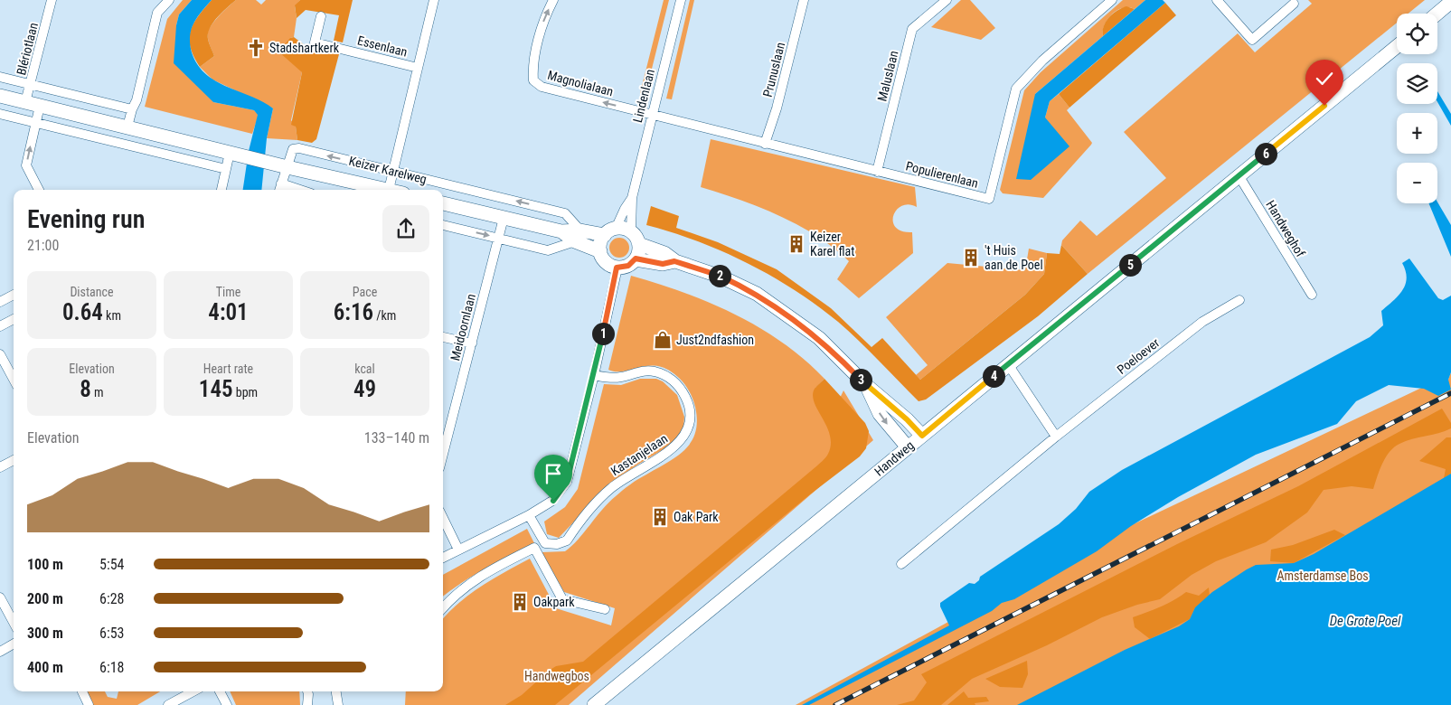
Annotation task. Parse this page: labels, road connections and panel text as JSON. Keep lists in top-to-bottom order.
{
  "streets": {
    "main road": ["Keizer Karelweg", "Handweg"],
    "street": [
      "Essenlaan",
      "Blériotlaan",
      "Prunuslaan",
      "Maluslaan",
      "Magnolialaan",
      "Lindenlaan",
      "Populierenlaan",
      "Handweghof",
      "Meidoornlaan",
      "Poeloever",
      "Kastanjelaan"
    ]
  },
  "crossings": [
    ["Essenlaan", "Keizer Karelweg"],
    ["Blériotlaan", "Keizer Karelweg"],
    ["Prunuslaan", "Populierenlaan"],
    ["Maluslaan", "Populierenlaan"],
    ["Magnolialaan", "Lindenlaan"],
    ["Magnolialaan", "Populierenlaan"],
    ["Lindenlaan", "Keizer Karelweg"],
    ["Lindenlaan", "Populierenlaan"],
    ["Keizer Karelweg", "Meidoornlaan"],
    ["Handweghof", "Handweg"]
  ],
  "water": ["De Grote Poel"],
  "parks": ["Amsterdamse Bos", "Handwegbos"],
  "places": {
    "church": ["Stadshartkerk"],
    "building": [
      "Keizer Karel flat",
      "'t Huis aan de Poel",
      "Oak Park",
      "Oakpark"
    ],
    "shop": ["Just2ndfashion"]
  },
  "page": {
    "map_buttons": ["+", "−"],
    "pins": [
      "6",
      "5",
      "2",
      "1",
      "4",
      "3"
    ],
    "heading": ["Evening run", "21:00"],
    "stats": [
      ["Distance", "0.64 km"],
      ["Time", "4:01"],
      ["Pace", "6:16 /km"],
      ["Elevation", "8 m"],
      ["Heart rate", "145 bpm"],
      ["kcal", "49"]
    ],
    "chart": ["Elevation", "133–140 m"],
    "list": [
      {
        "name": "100 m",
        "note": "5:54"
      },
      {
        "name": "200 m",
        "note": "6:28"
      },
      {
        "name": "300 m",
        "note": "6:53"
      },
      {
        "name": "400 m",
        "note": "6:18"
      }
    ]
  }
}
